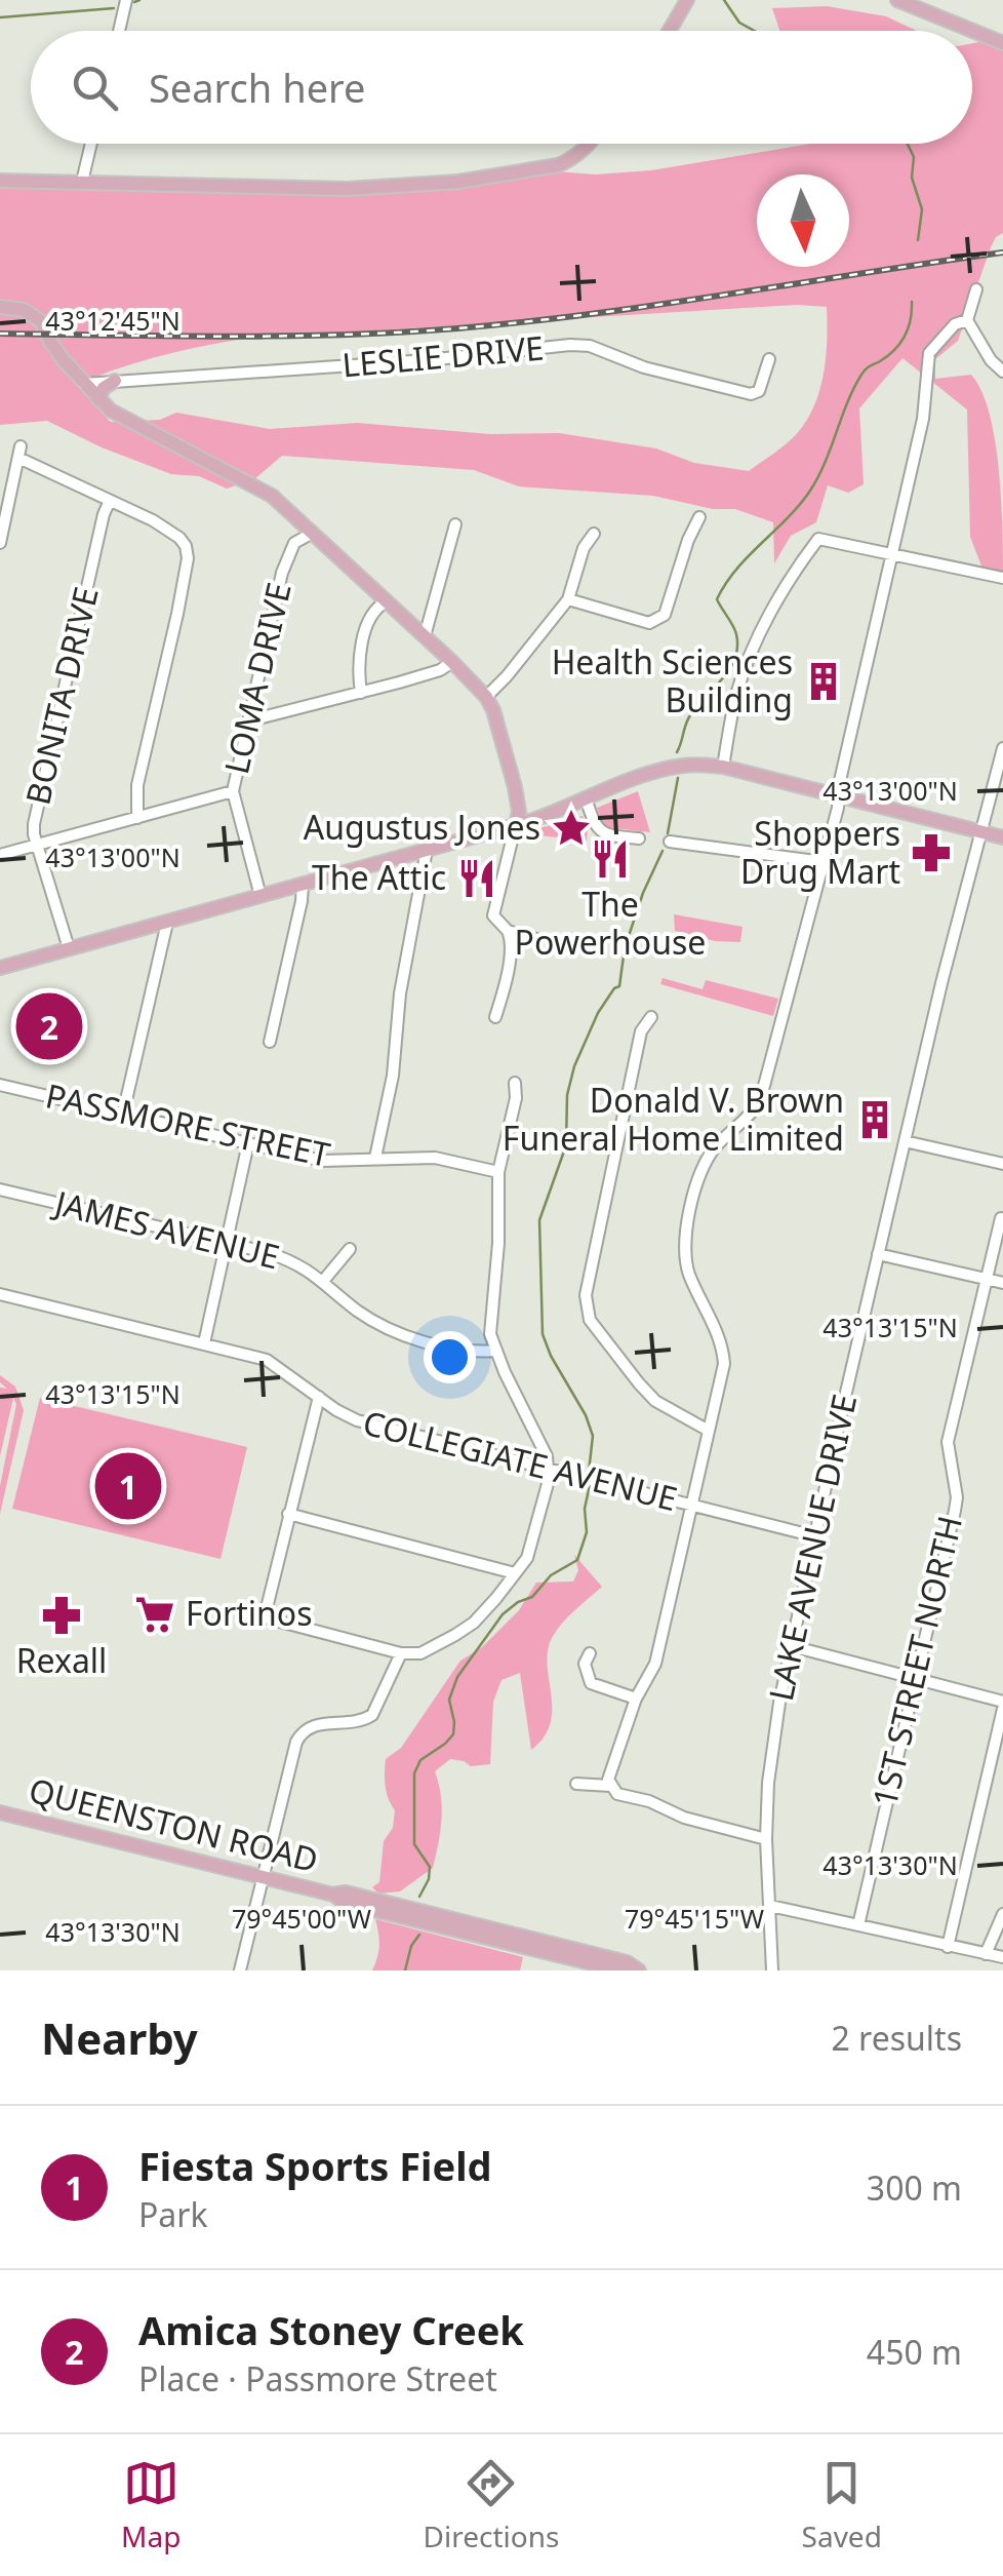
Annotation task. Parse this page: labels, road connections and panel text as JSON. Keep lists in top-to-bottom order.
{
  "streets": {
    "main road": ["QUEENSTON ROAD"],
    "street": [
      "LESLIE DRIVE",
      "LOMA DRIVE",
      "BONITA DRIVE",
      "PASSMORE STREET",
      "JAMES AVENUE",
      "COLLEGIATE AVENUE",
      "LAKE AVENUE DRIVE",
      "1ST STREET NORTH"
    ]
  },
  "crossings": [
    ["COLLEGIATE AVENUE", "LAKE AVENUE DRIVE"]
  ],
  "places": {
    "building": ["Health Sciences Building", "Donald V. Brown Funeral Home Limited"],
    "place": ["Augustus Jones"],
    "pharmacy": ["Shoppers Drug Mart", "Rexall"],
    "restaurant": ["The Powerhouse", "The Attic"],
    "supermarket": ["Fortinos"]
  },
  "north": "bottom",
  "page": {
    "search": "Search here",
    "pins": ["2", "1"],
    "heading": ["Nearby", "2 results"],
    "list": [
      {
        "mark": "1",
        "name": "Fiesta Sports Field",
        "note": "Park",
        "value": "300 m"
      },
      {
        "mark": "2",
        "name": "Amica Stoney Creek",
        "note": "Place · Passmore Street",
        "value": "450 m"
      }
    ],
    "nav": ["Map", "Directions", "Saved"]
  },
  "coordinates": [
    "43°12'45\"N",
    "43°13'00\"N",
    "43°13'15\"N",
    "43°13'30\"N",
    "79°45'00\"W",
    "79°45'15\"W"
  ]
}
